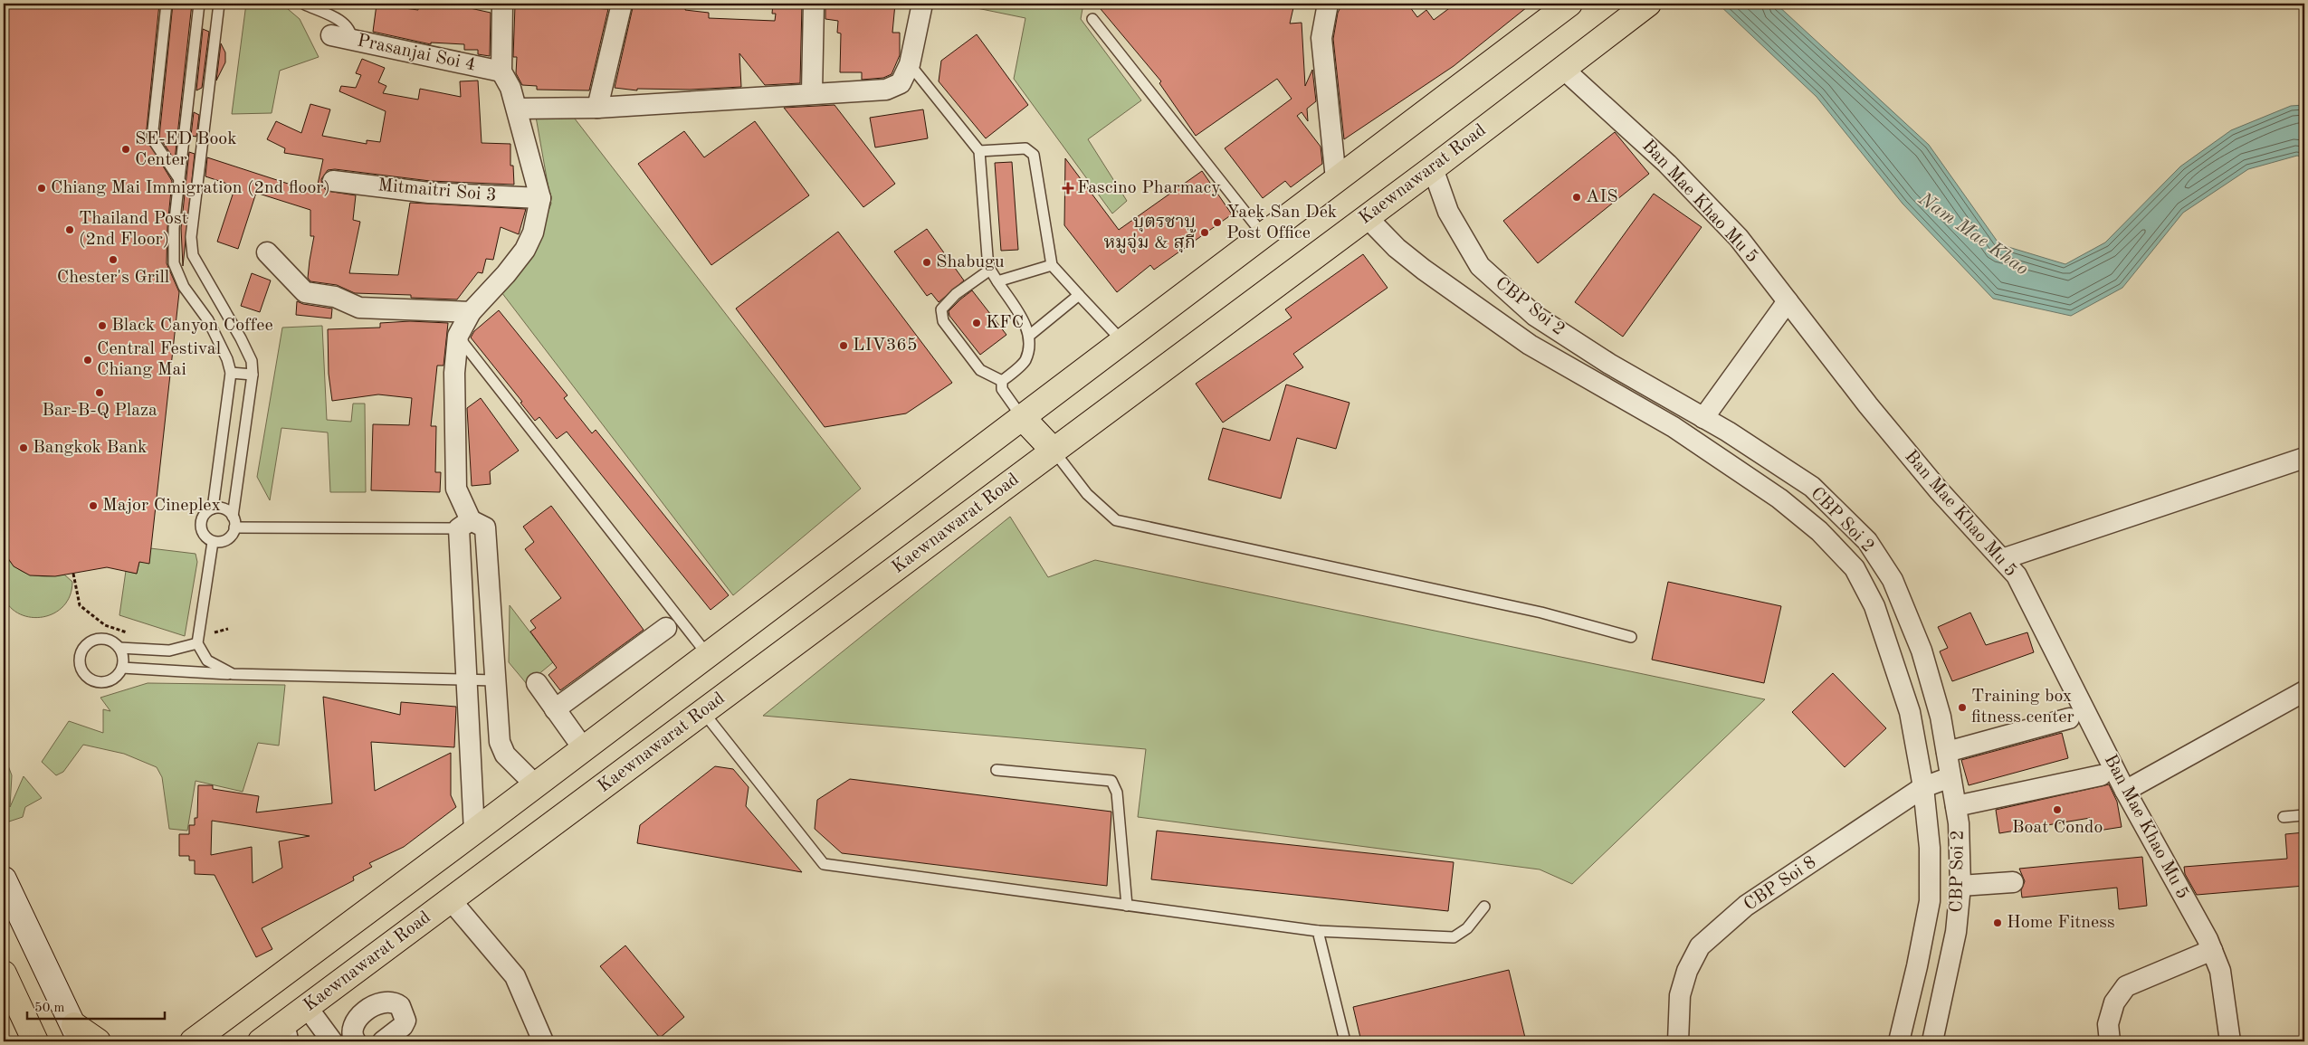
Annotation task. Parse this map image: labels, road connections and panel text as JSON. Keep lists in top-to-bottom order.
{
  "streets": {
    "main road": ["Kaewnawarat Road"],
    "street": [
      "Prasanjai Soi 4",
      "Mitmaitri Soi 3",
      "Ban Mae Khao Mu 5",
      "CBP Soi 2",
      "CBP Soi 8"
    ]
  },
  "crossings": [
    ["Kaewnawarat Road", "Ban Mae Khao Mu 5"],
    ["Kaewnawarat Road", "CBP Soi 2"],
    ["CBP Soi 2", "CBP Soi 8"]
  ],
  "water": ["Nam Mae Khao"],
  "places": {
    "other": [
      "SE-ED Book Center",
      "Chiang Mai Immigration (2nd floor)",
      "AIS",
      "Yaek San Dek Post Office",
      "Thailand Post (2nd Floor)",
      "บุตรชาบู หมูจุ่ม & สุกี้",
      "Chester's Grill",
      "Shabugu",
      "KFC",
      "Black Canyon Coffee",
      "LIV365",
      "Central Festival Chiang Mai",
      "Bar-B-Q Plaza",
      "Bangkok Bank",
      "Major Cineplex",
      "Training box fitness center",
      "Boat Condo",
      "Home Fitness"
    ],
    "health": ["Fascino Pharmacy"]
  },
  "scale_bar": "50 m"
}
